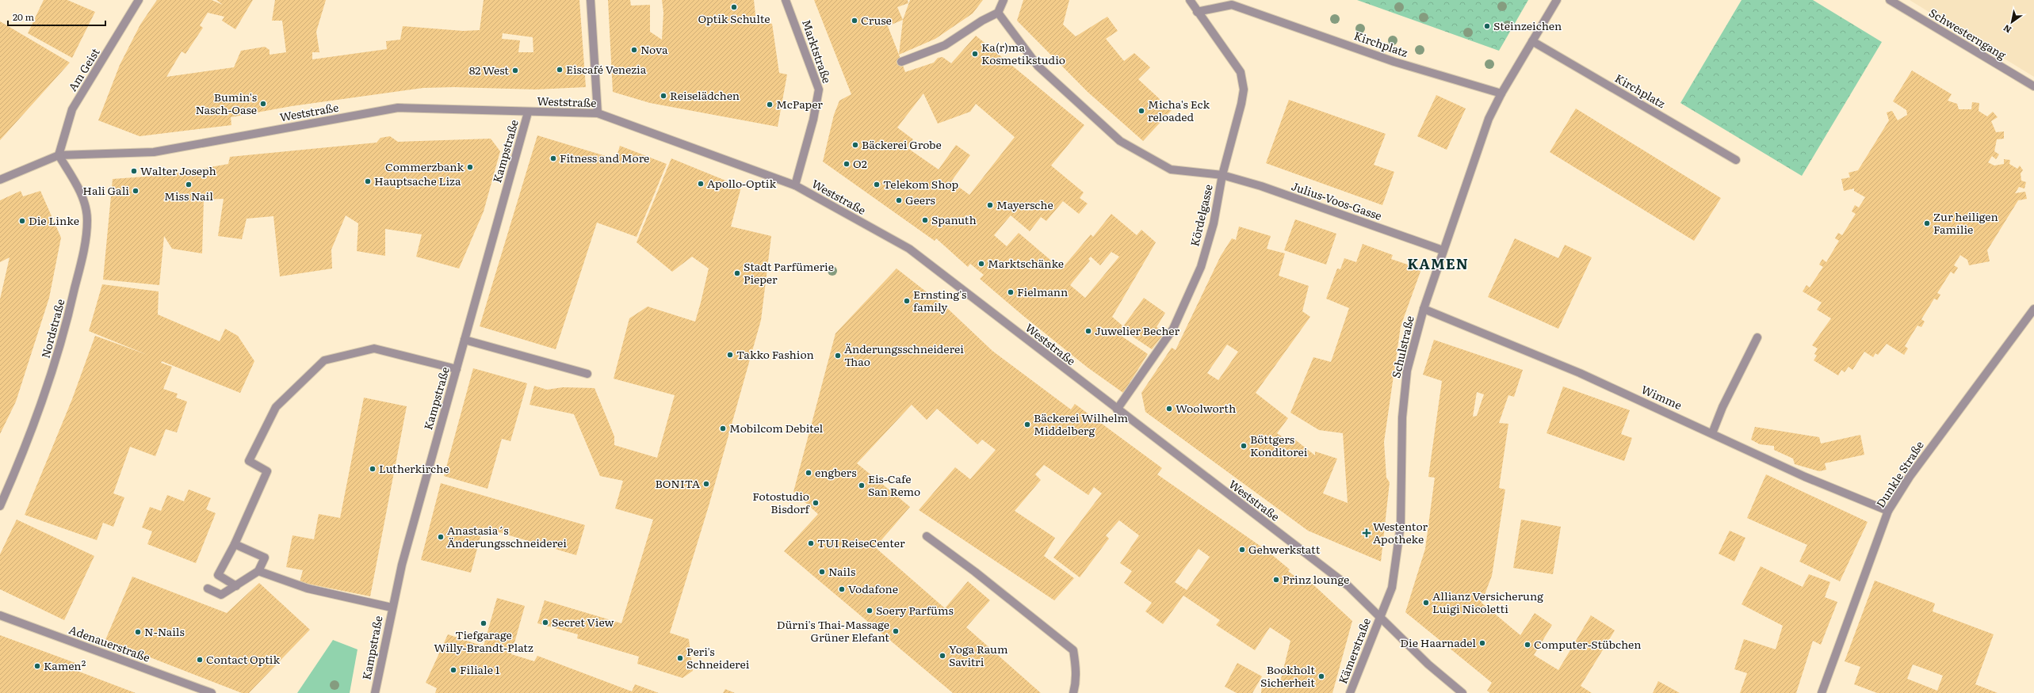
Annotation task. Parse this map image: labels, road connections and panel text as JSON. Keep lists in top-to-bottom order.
{
  "streets": {
    "street": [
      "Schwesterngang",
      "Kirchplatz",
      "Marktstraße",
      "Am Geist",
      "Weststraße",
      "Kampstraße",
      "Julius-Voos-Gasse",
      "Kördelgasse",
      "Nordstraße",
      "Schulstraße",
      "Wimme",
      "Dunkle Straße",
      "Adenauerstraße",
      "Kämerstraße"
    ]
  },
  "crossings": [
    ["Kirchplatz", "Schulstraße"],
    ["Marktstraße", "Weststraße"],
    ["Am Geist", "Weststraße"],
    ["Am Geist", "Nordstraße"],
    ["Weststraße", "Kampstraße"],
    ["Weststraße", "Kördelgasse"],
    ["Weststraße", "Nordstraße"],
    ["Weststraße", "Schulstraße"],
    ["Weststraße", "Kämerstraße"],
    ["Julius-Voos-Gasse", "Kördelgasse"],
    ["Julius-Voos-Gasse", "Schulstraße"],
    ["Schulstraße", "Wimme"],
    ["Schulstraße", "Kämerstraße"],
    ["Wimme", "Dunkle Straße"]
  ],
  "districts": ["KAMEN"],
  "places": {
    "other": [
      "Optik Schulte",
      "Cruse",
      "Steinzeichen",
      "Nova",
      "Ka(r)ma Kosmetikstudio",
      "Eiscafé Venezia",
      "82 West",
      "Reiselädchen",
      "Bumin's Nasch-Oase",
      "McPaper",
      "Micha's Eck reloaded",
      "Bäckerei Grobe",
      "Fitness and More",
      "O2",
      "Commerzbank",
      "Walter Joseph",
      "Hauptsache Liza",
      "Apollo-Optik",
      "Miss Nail",
      "Telekom Shop",
      "Hali Gali",
      "Geers",
      "Mayersche",
      "Spanuth",
      "Die Linke",
      "Zur heiligen Familie",
      "Marktschänke",
      "Stadt Parfümerie Pieper",
      "Fielmann",
      "Ernsting's family",
      "Juwelier Becher",
      "Takko Fashion",
      "Änderungsschneiderei Thao",
      "Woolworth",
      "Bäckerei Wilhelm Middelberg",
      "Mobilcom Debitel",
      "Böttgers Konditorei",
      "Lutherkirche",
      "engbers",
      "BONITA",
      "Eis-Cafe San Remo",
      "Fotostudio Bisdorf",
      "Anastasia´s Änderungsschneiderei",
      "TUI ReiseCenter",
      "Gehwerkstatt",
      "Nails",
      "Prinz lounge",
      "Vodafone",
      "Allianz Versicherung Luigi Nicoletti",
      "Soery Parfüms",
      "Secret View",
      "Tiefgarage Willy-Brandt-Platz",
      "Dürni's Thai-Massage Grüner Elefant",
      "N-Nails",
      "Die Haarnadel",
      "Computer-Stübchen",
      "Yoga Raum Savitri",
      "Peri's Schneiderei",
      "Contact Optik",
      "Kamen²",
      "Filiale 1",
      "Bookholt Sicherheit"
    ],
    "health": ["Westentor Apotheke"]
  },
  "scale_bar": "20 m",
  "north": "bottom left"
}
